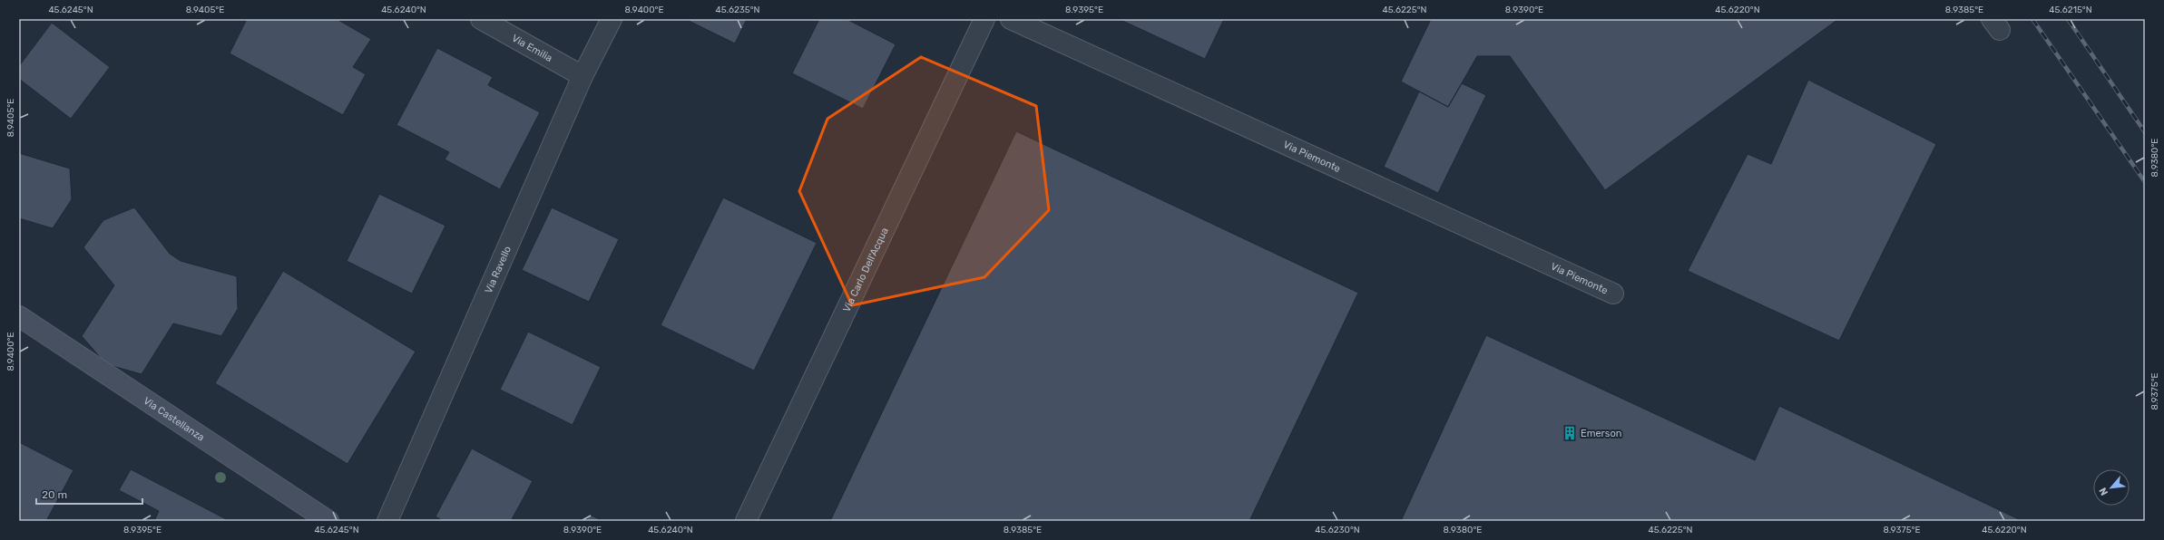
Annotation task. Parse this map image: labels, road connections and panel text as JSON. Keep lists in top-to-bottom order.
{
  "streets": {
    "street": [
      "Via Emilia",
      "Via Piemonte",
      "Via Ravello",
      "Via Carlo Dell'Acqua",
      "Via Castellanza"
    ]
  },
  "crossings": [
    ["Via Emilia", "Via Ravello"]
  ],
  "places": {
    "building": ["Emerson"]
  },
  "scale_bar": "20 m",
  "north": "bottom left",
  "coordinates": [
    "45.6245°N",
    "8.9405°E",
    "45.6240°N",
    "8.9400°E",
    "45.6235°N",
    "8.9395°E",
    "45.6225°N",
    "8.9390°E",
    "45.6220°N",
    "8.9385°E",
    "45.6215°N",
    "8.9380°E",
    "8.9375°E",
    "45.6230°N"
  ]
}
